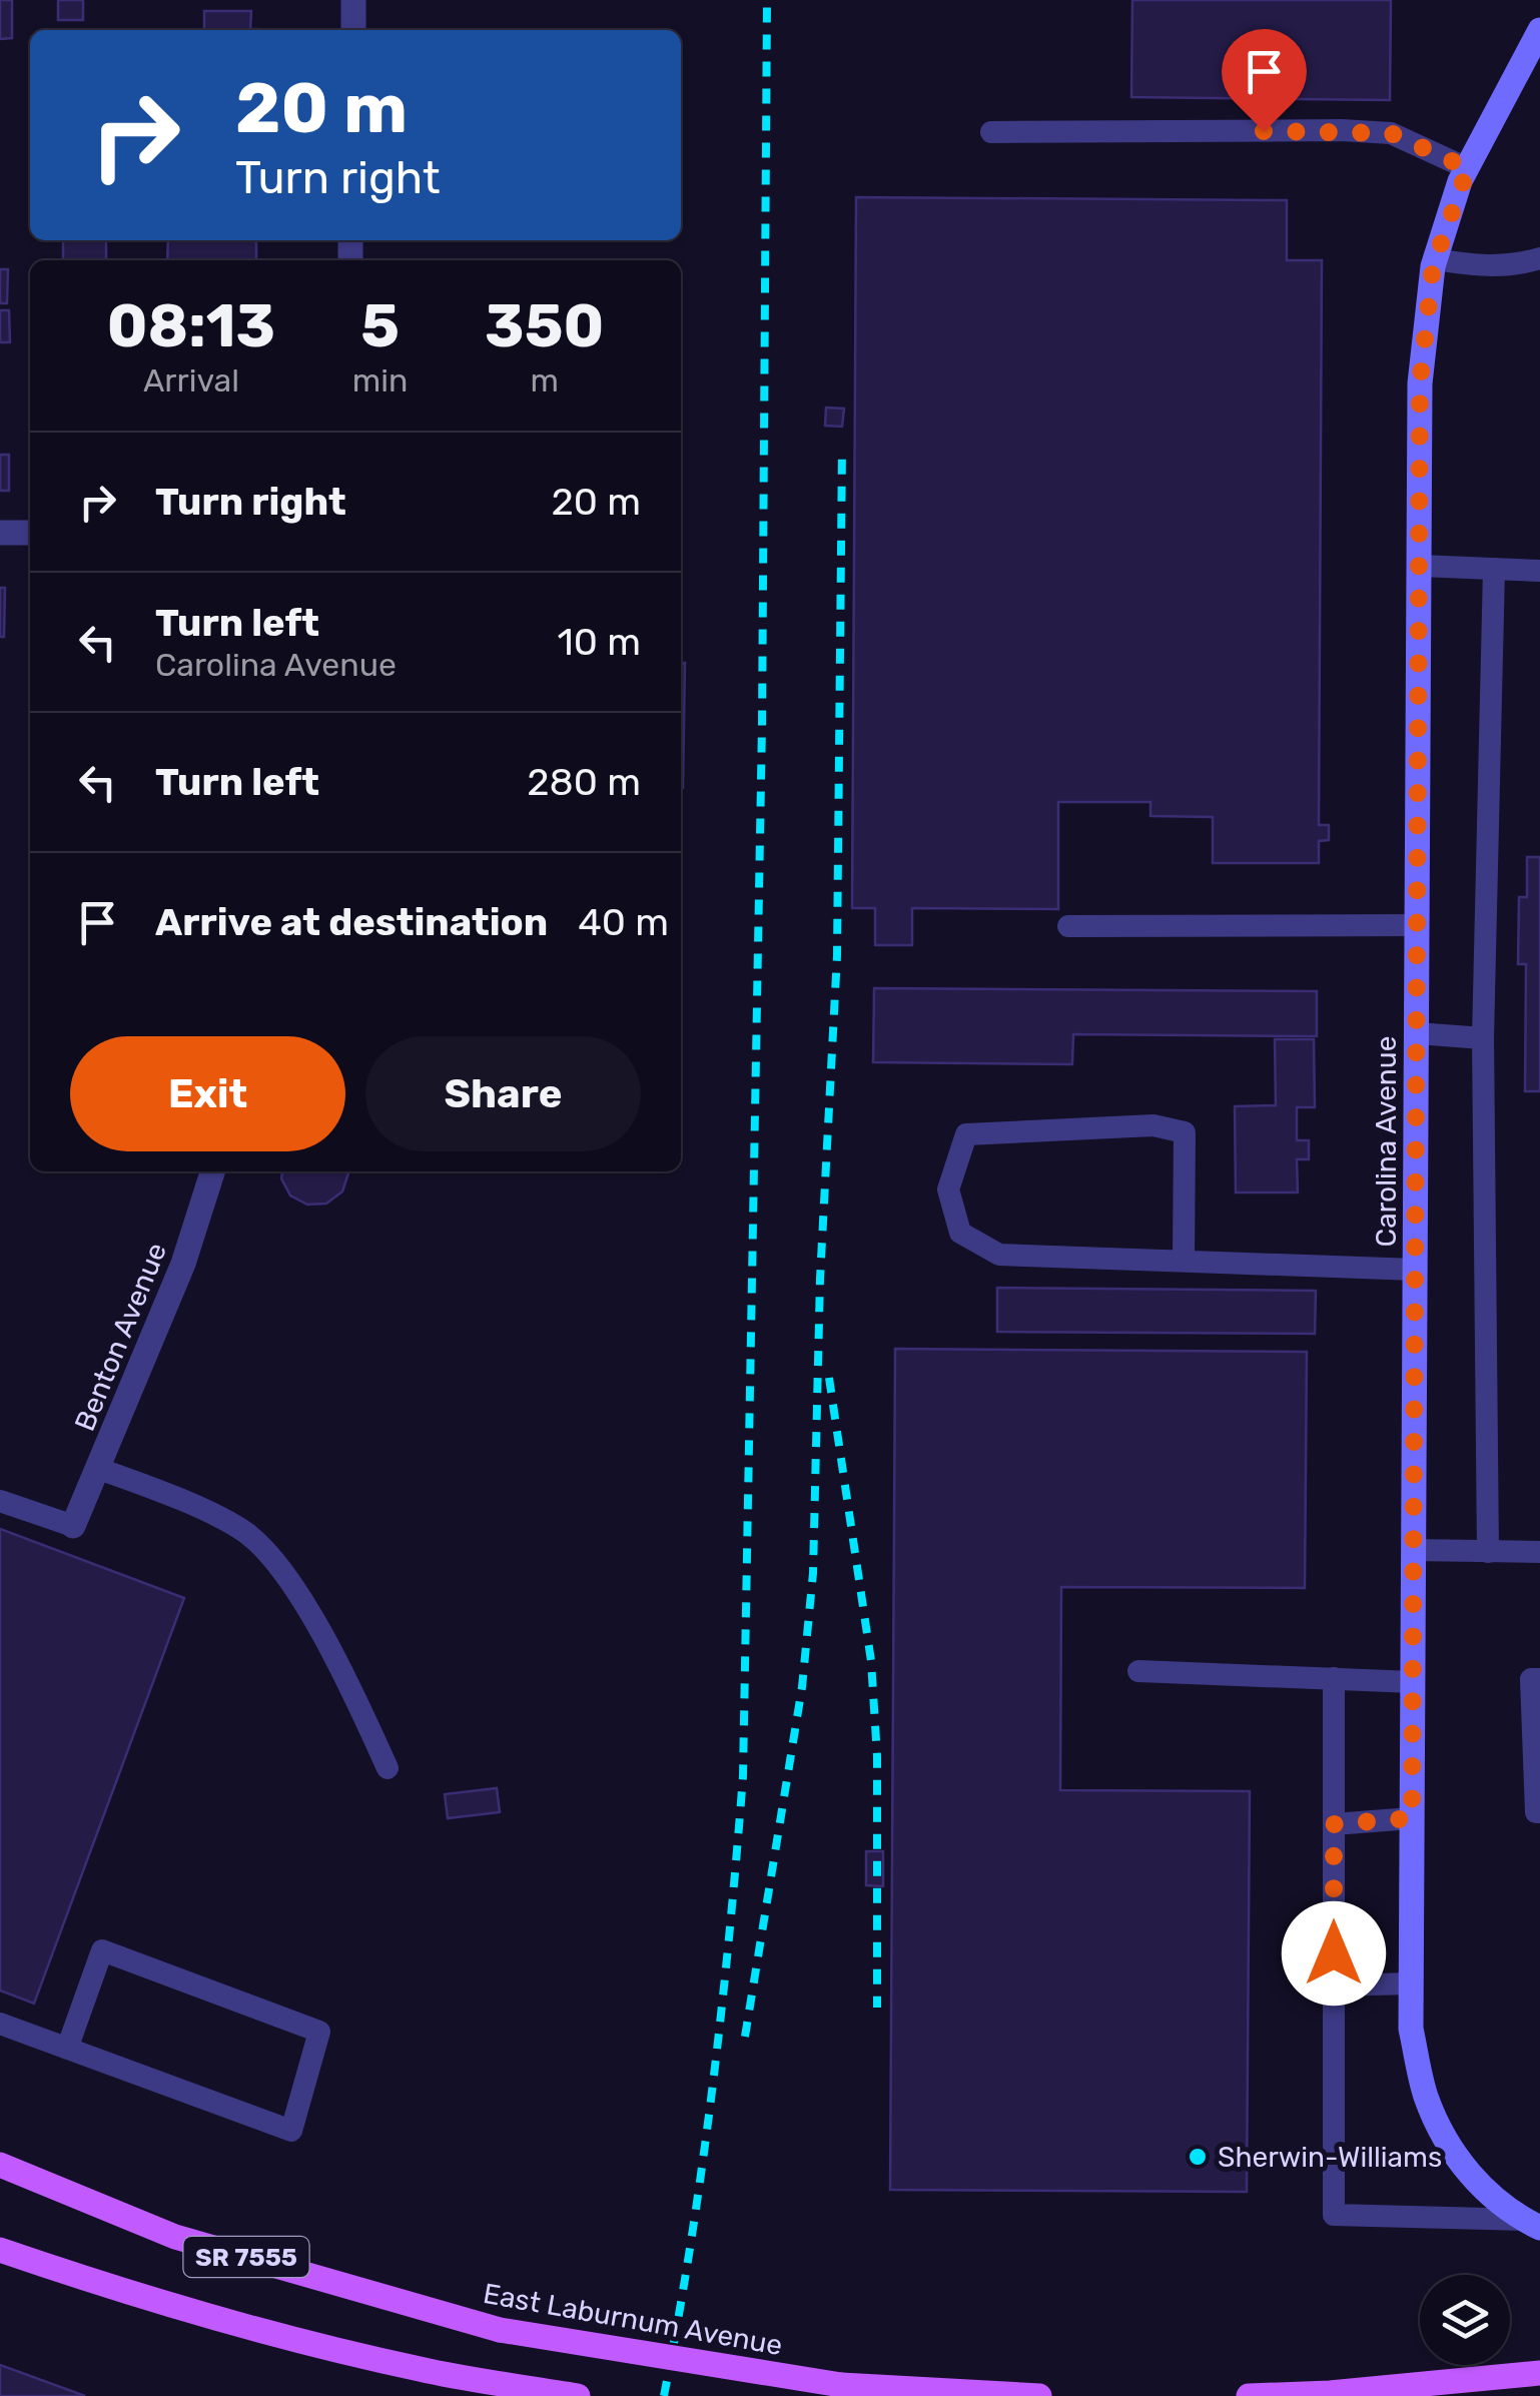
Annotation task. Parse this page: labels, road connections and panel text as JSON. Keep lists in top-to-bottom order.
{
  "streets": {
    "main road": ["SR 7555", "East Laburnum Avenue"],
    "street": ["Carolina Avenue", "Benton Avenue"]
  },
  "places": ["Sherwin-Williams"],
  "page": {
    "turn": ["20 m", "Turn right"],
    "eta": [
      "08:13",
      "Arrival",
      "5",
      "min",
      "350",
      "m"
    ],
    "list": [
      {
        "name": "Turn right",
        "value": "20 m"
      },
      {
        "name": "Turn left",
        "note": "Carolina Avenue",
        "value": "10 m"
      },
      {
        "name": "Turn left",
        "value": "280 m"
      },
      {
        "name": "Arrive at destination",
        "value": "40 m"
      }
    ],
    "buttons": ["Exit", "Share"]
  }
}
